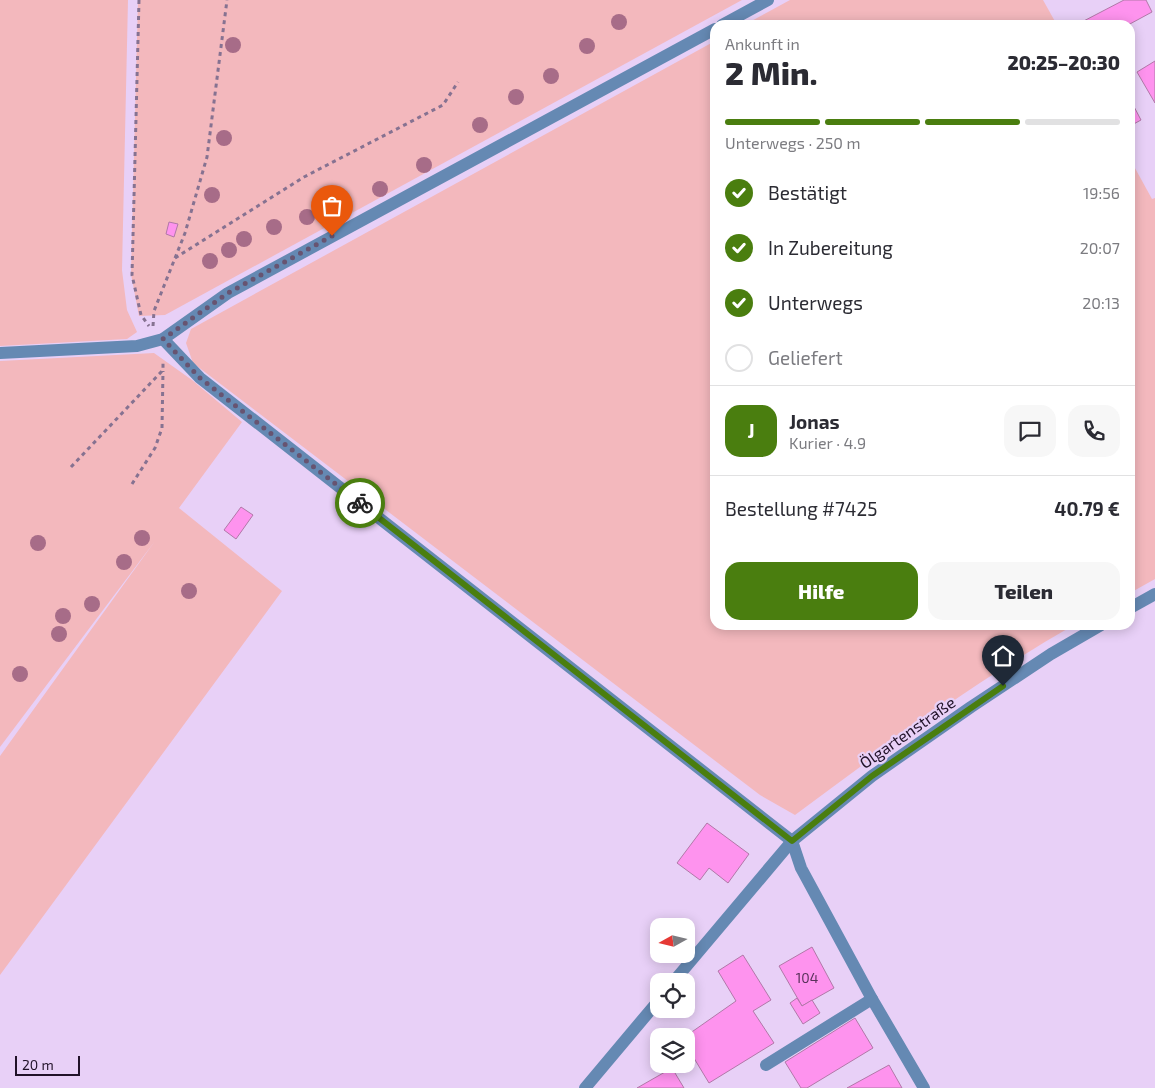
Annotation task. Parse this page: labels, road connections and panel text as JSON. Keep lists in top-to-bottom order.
{
  "streets": {
    "street": ["Ölgartenstraße"]
  },
  "house_numbers": ["104"],
  "scale_bar": "20 m",
  "north": "left",
  "page": {
    "heading": ["2 Min.", "Ankunft in", "20:25–20:30"],
    "panel": [
      "Jonas",
      "Kurier · 4.9",
      "Bestellung #7425",
      "40.79 €"
    ],
    "bar": "Unterwegs · 250 m",
    "list": [
      ["Bestätigt", "19:56"],
      ["In Zubereitung", "20:07"],
      ["Unterwegs", "20:13"],
      "Geliefert"
    ],
    "round": "J",
    "buttons": ["Hilfe", "Teilen"],
    "scale": "20 m"
  }
}
